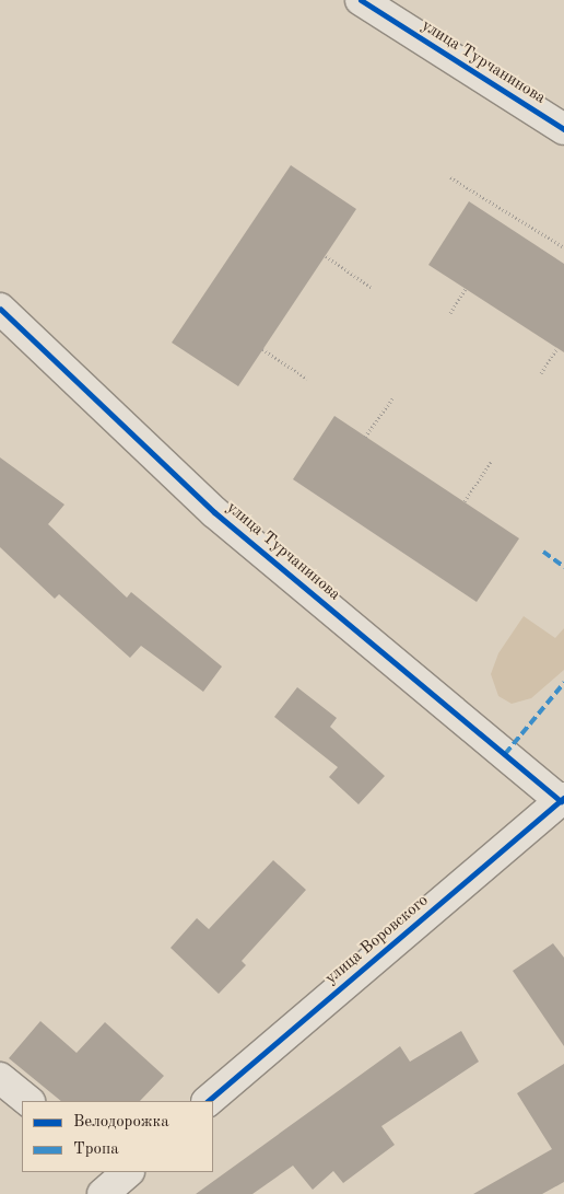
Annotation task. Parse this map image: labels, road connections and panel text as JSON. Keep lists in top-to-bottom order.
{
  "streets": {
    "street": ["улица Турчанинова", "улица Воровского"]
  },
  "crossings": [
    ["улица Турчанинова", "улица Воровского"]
  ],
  "legend": ["Велодорожка", "Тропа"]
}
